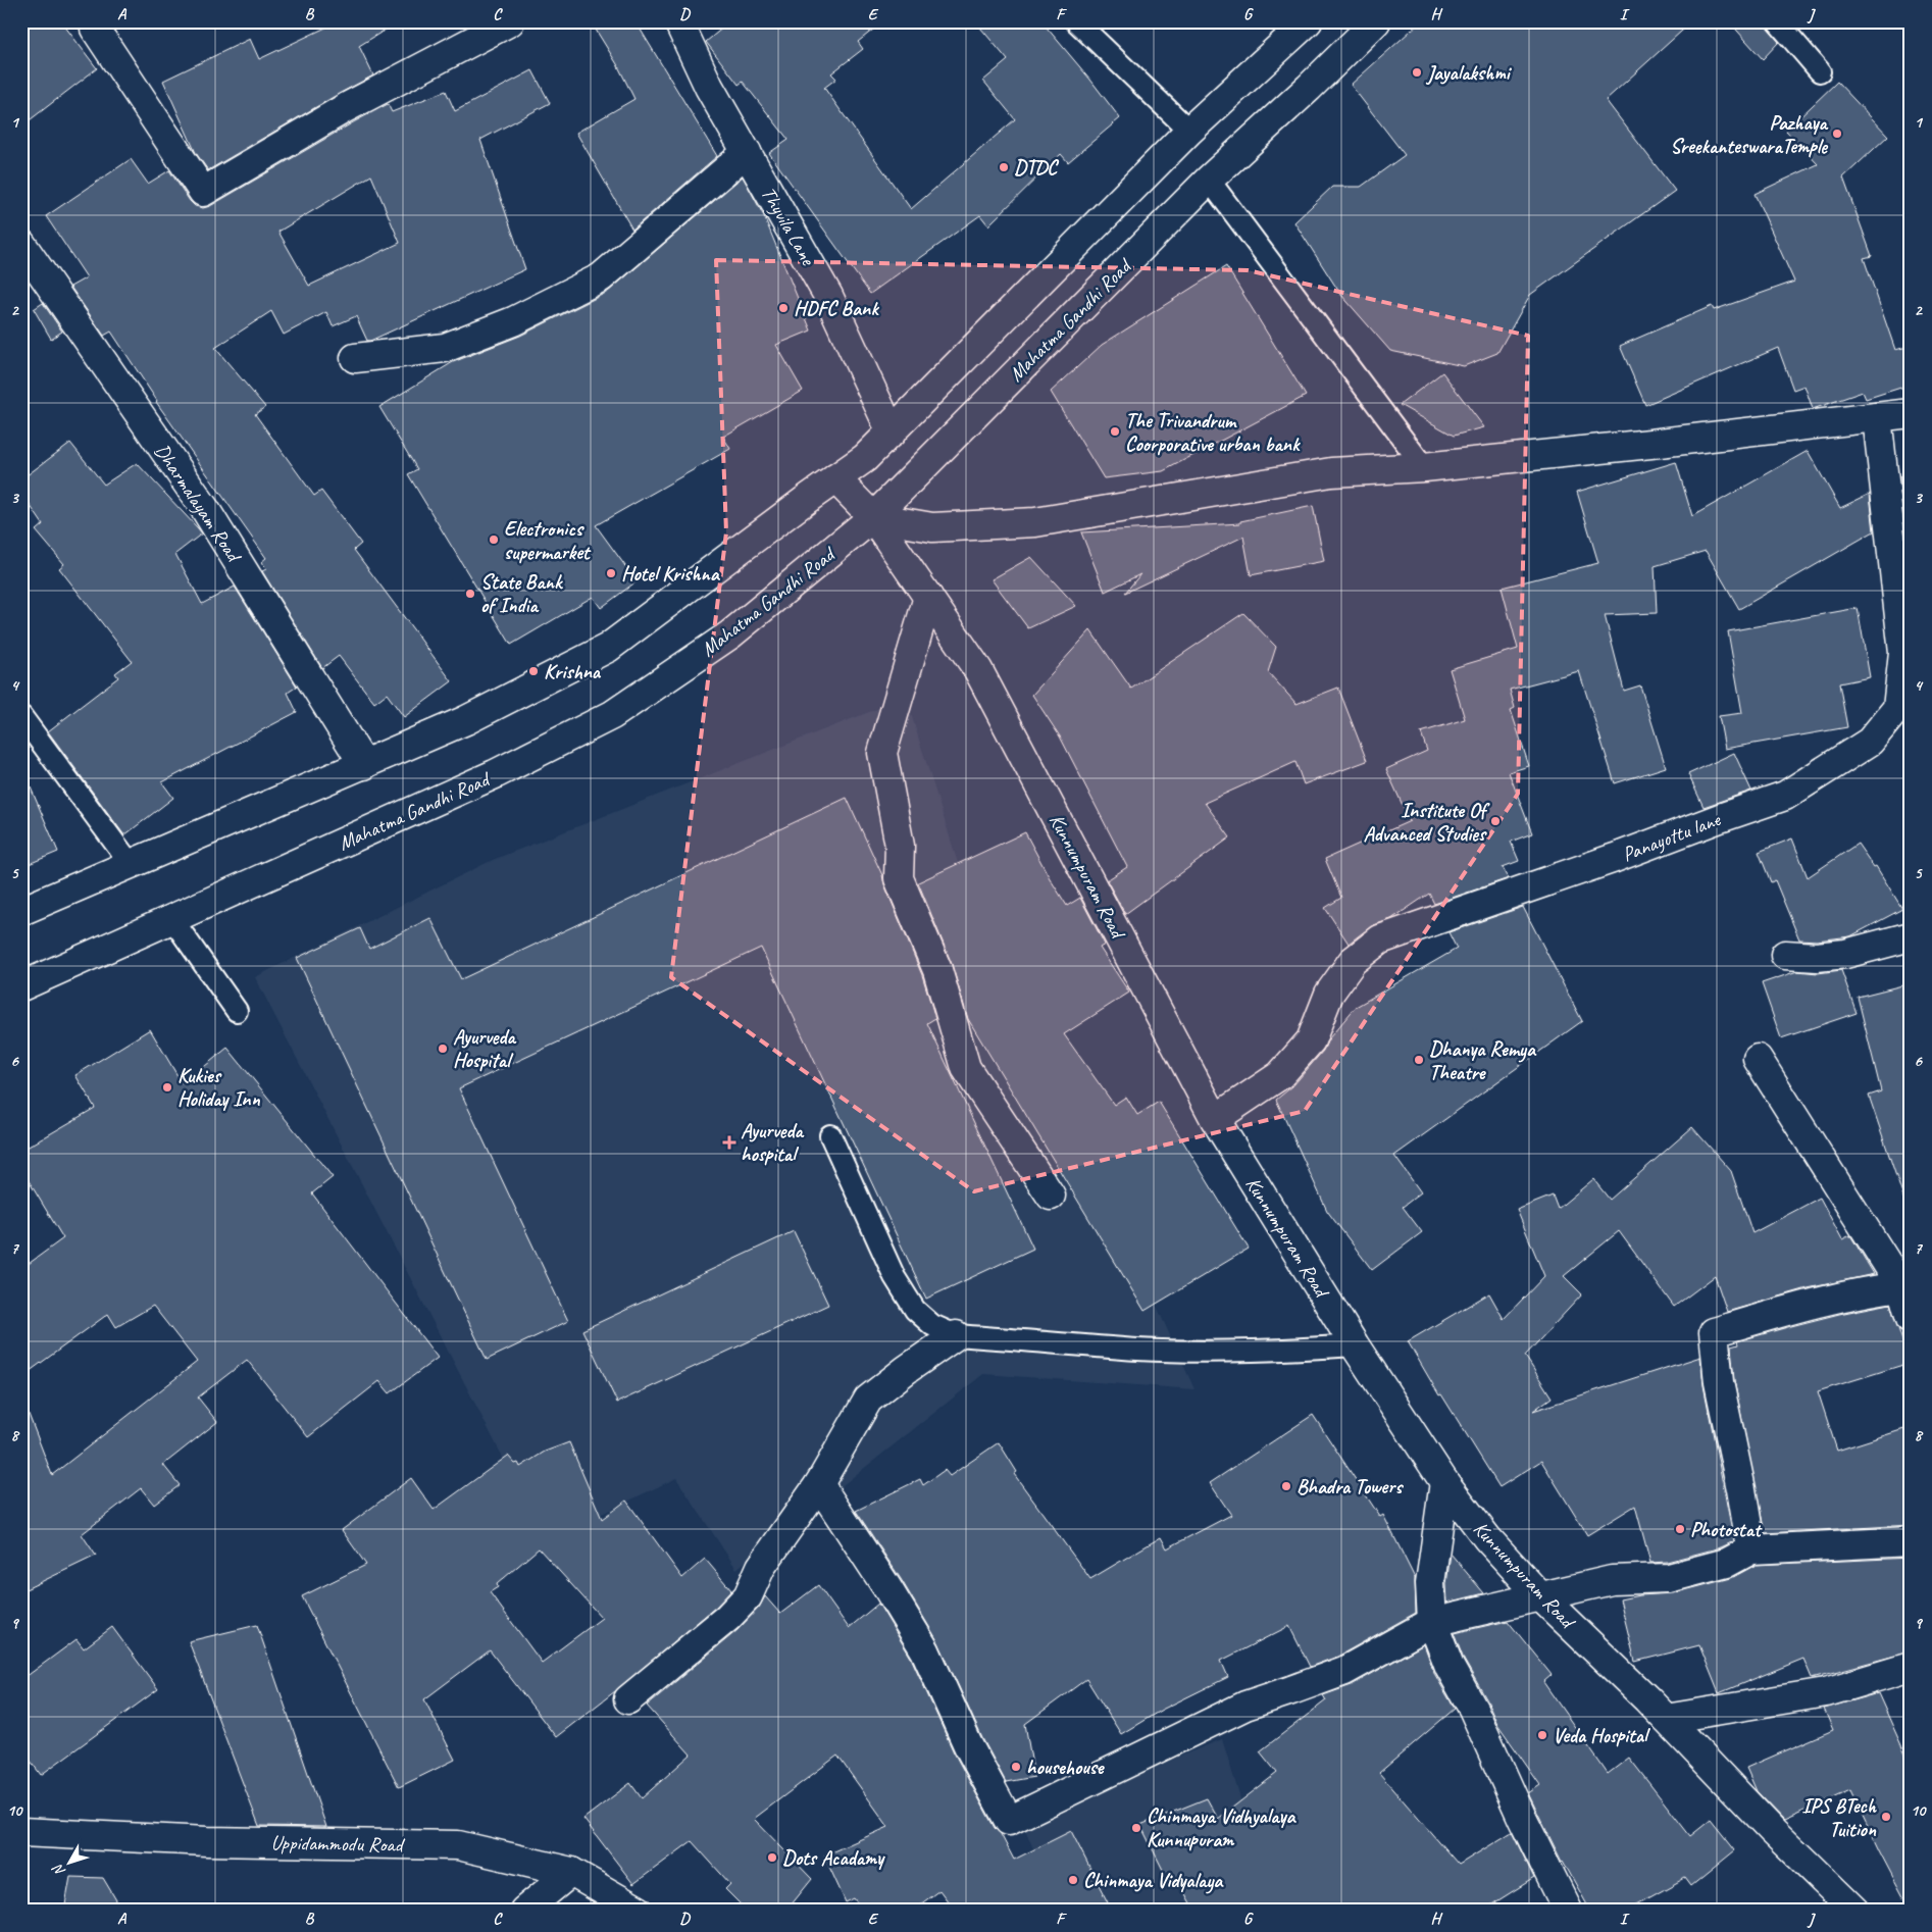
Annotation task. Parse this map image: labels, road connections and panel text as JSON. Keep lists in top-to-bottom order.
{
  "streets": {
    "street": [
      "Thyvila Lane",
      "Mahatma Gandhi Road",
      "Dharmalayam Road",
      "Panayottu lane",
      "Kunnumpuram Road",
      "Uppidammodu Road"
    ]
  },
  "crossings": [
    ["Mahatma Gandhi Road", "Kunnumpuram Road"],
    ["Panayottu lane", "Kunnumpuram Road"]
  ],
  "places": {
    "other": [
      "Jayalakshmi",
      "Pazhaya SreekanteswaraTemple",
      "DTDC",
      "HDFC Bank",
      "The Trivandrum Coorporative urban bank",
      "Electronics supermarket",
      "Hotel Krishna",
      "State Bank of India",
      "Krishna",
      "Institute Of Advanced Studies",
      "Ayurveda Hospital",
      "Dhanya Remya Theatre",
      "Kukies Holiday Inn",
      "Bhadra Towers",
      "Photostat",
      "Veda Hospital",
      "househouse",
      "IPS BTech Tuition",
      "Chinmaya Vidhyalaya Kunnupuram",
      "Dots Acadamy",
      "Chinmaya Vidyalaya"
    ],
    "health": ["Ayurveda hospital"]
  },
  "north": "bottom left",
  "grid": {
    "columns": [
      "A",
      "B",
      "C",
      "D",
      "E",
      "F",
      "G",
      "H",
      "I",
      "J"
    ],
    "rows": [
      "1",
      "2",
      "3",
      "4",
      "5",
      "6",
      "7",
      "8",
      "9",
      "10"
    ]
  }
}
